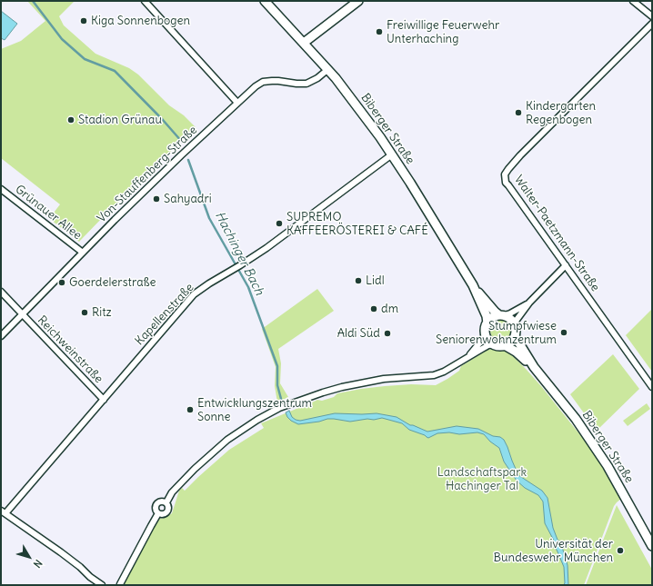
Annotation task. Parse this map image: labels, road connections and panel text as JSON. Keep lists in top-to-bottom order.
{
  "streets": {
    "main road": ["Biberger Straße"],
    "street": [
      "Von-Stauffenberg-Straße",
      "Grünauer Allee",
      "Walter-Paetzmann-Straße",
      "Kapellenstraße",
      "Reichweinstraße"
    ]
  },
  "crossings": [
    ["Biberger Straße", "Von-Stauffenberg-Straße"],
    ["Biberger Straße", "Kapellenstraße"],
    ["Von-Stauffenberg-Straße", "Grünauer Allee"],
    ["Von-Stauffenberg-Straße", "Reichweinstraße"],
    ["Kapellenstraße", "Reichweinstraße"]
  ],
  "water": ["Hachinger Bach"],
  "parks": ["Landschaftspark Hachinger Tal"],
  "places": [
    "Kiga Sonnenbogen",
    "Freiwillige Feuerwehr Unterhaching",
    "Kindergarten Regenbogen",
    "Stadion Grünau",
    "Sahyadri",
    "SUPREMO KAFFEERÖSTEREI & CAFÉ",
    "Lidl",
    "Goerdelerstraße",
    "dm",
    "Ritz",
    "Stumpfwiese Seniorenwohnzentrum",
    "Aldi Süd",
    "Entwicklungszentrum Sonne",
    "Universität der Bundeswehr München"
  ],
  "north": "bottom right"
}
